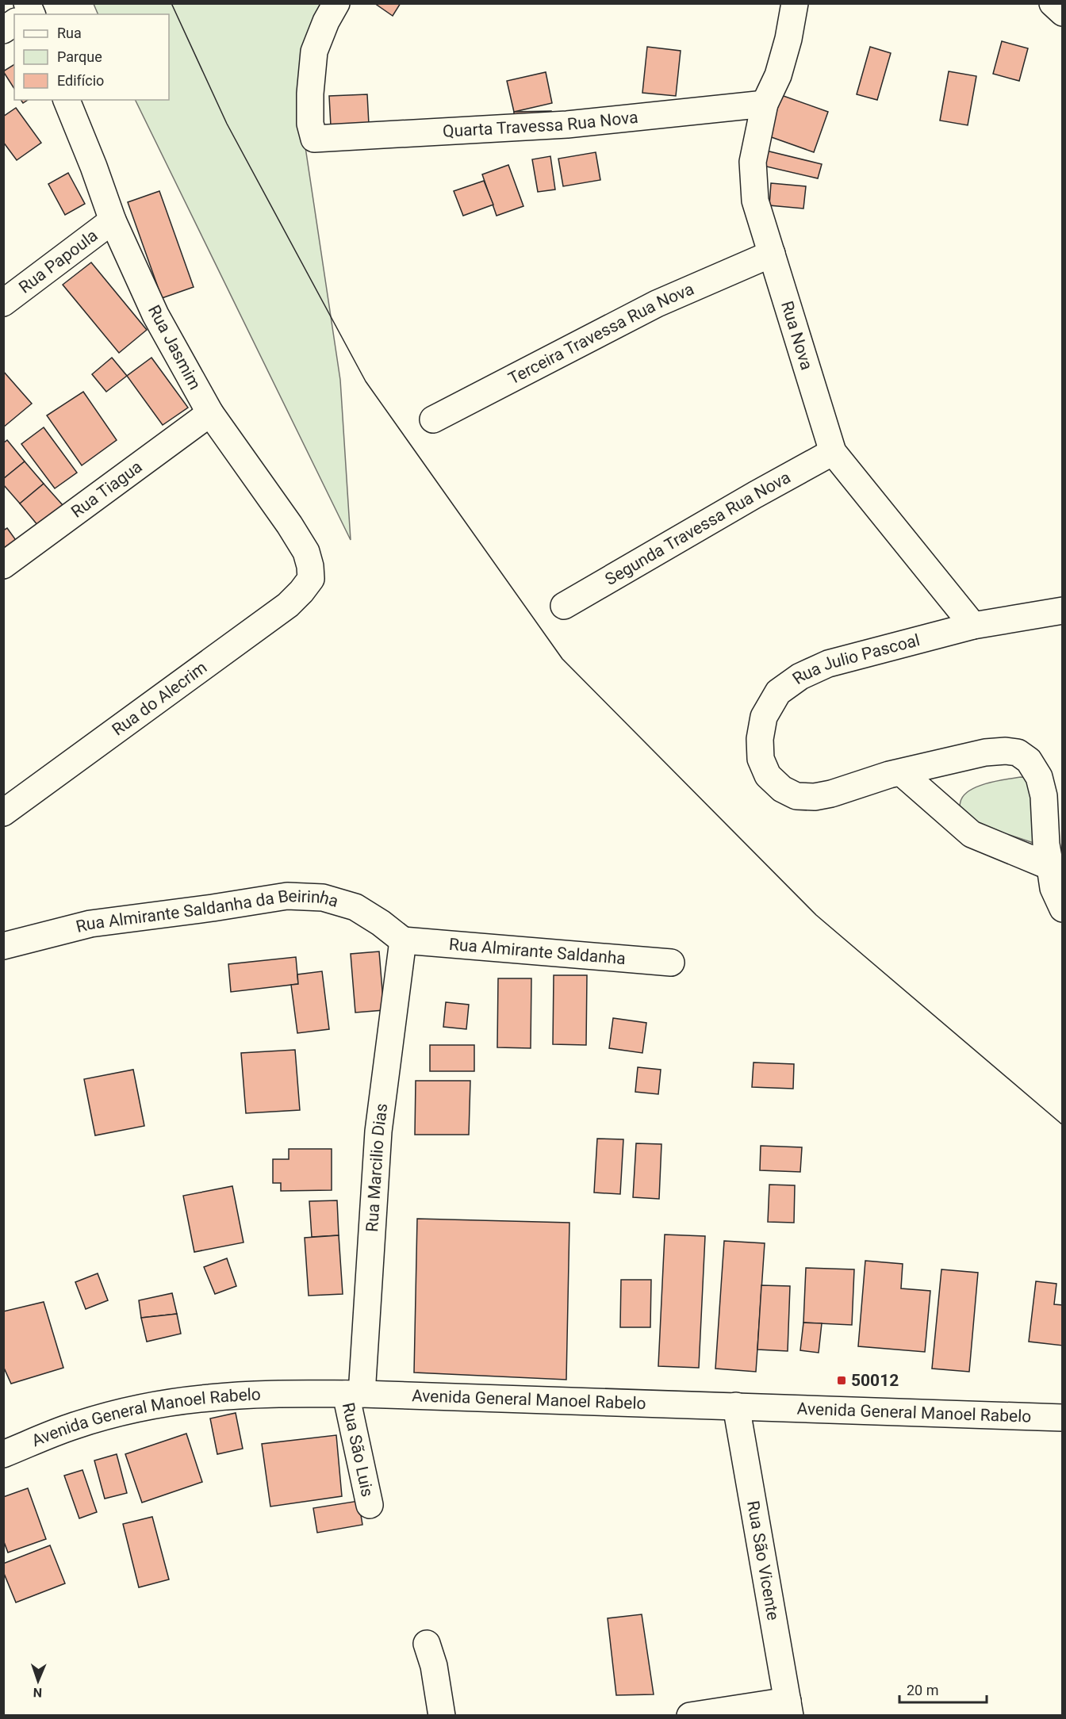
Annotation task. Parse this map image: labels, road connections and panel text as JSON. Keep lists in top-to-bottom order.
{
  "streets": {
    "street": [
      "Quarta Travessa Rua Nova",
      "Rua Papoula",
      "Terceira Travessa Rua Nova",
      "Rua Nova",
      "Rua Jasmim",
      "Rua Tiagua",
      "Segunda Travessa Rua Nova",
      "Rua Julio Pascoal",
      "Rua do Alecrim",
      "Rua Almirante Saldanha da Beirinha",
      "Rua Almirante Saldanha",
      "Rua Marcilio Dias",
      "Avenida General Manoel Rabelo",
      "Rua São Luis",
      "Rua São Vicente"
    ]
  },
  "crossings": [
    ["Quarta Travessa Rua Nova", "Rua Nova"],
    ["Rua Papoula", "Rua Jasmim"],
    ["Terceira Travessa Rua Nova", "Rua Nova"],
    ["Rua Nova", "Segunda Travessa Rua Nova"],
    ["Rua Nova", "Rua Julio Pascoal"],
    ["Rua Jasmim", "Rua Tiagua"],
    ["Rua Jasmim", "Rua do Alecrim"],
    ["Rua Almirante Saldanha da Beirinha", "Rua Almirante Saldanha"],
    ["Rua Almirante Saldanha da Beirinha", "Rua Marcilio Dias"],
    ["Rua Almirante Saldanha", "Rua Marcilio Dias"],
    ["Rua Marcilio Dias", "Avenida General Manoel Rabelo"],
    ["Rua Marcilio Dias", "Rua São Luis"],
    ["Avenida General Manoel Rabelo", "Rua São Luis"],
    ["Avenida General Manoel Rabelo", "Rua São Vicente"]
  ],
  "places": {
    "transit": ["50012"]
  },
  "legend": ["Rua", "Parque", "Edifício"],
  "scale_bar": "20 m",
  "north": "bottom"
}
